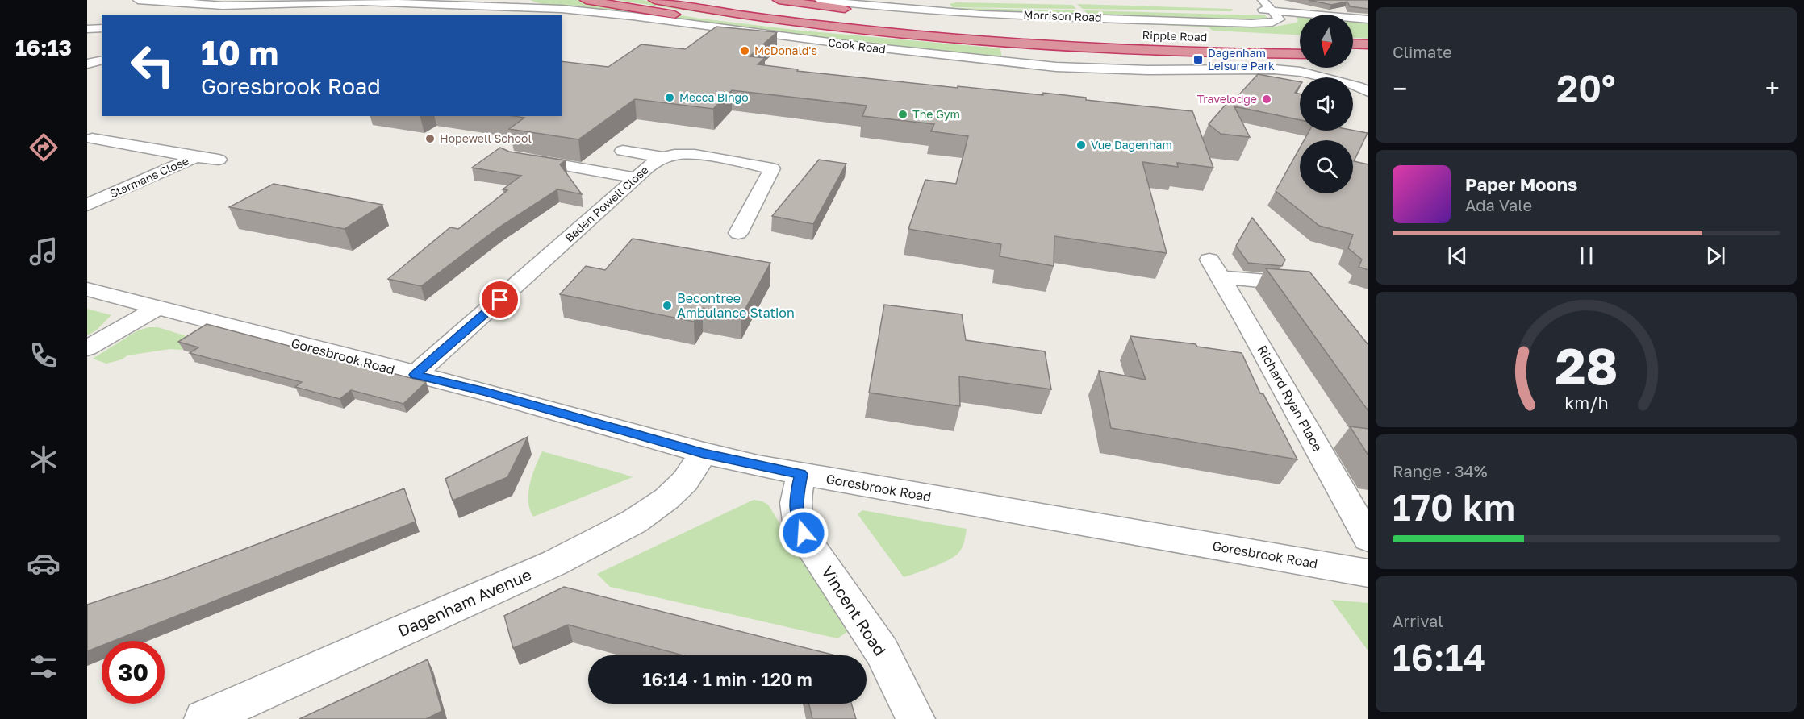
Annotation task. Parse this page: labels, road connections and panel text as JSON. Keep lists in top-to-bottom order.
{
  "streets": {
    "highway": ["Ripple Road"],
    "street": [
      "Morrison Road",
      "Cook Road",
      "Starmans Close",
      "Baden Powell Close",
      "Goresbrook Road",
      "Richard Ryan Place",
      "Dagenham Avenue",
      "Vincent Road"
    ]
  },
  "crossings": [
    ["Baden Powell Close", "Goresbrook Road"],
    ["Goresbrook Road", "Dagenham Avenue"],
    ["Goresbrook Road", "Vincent Road"]
  ],
  "places": {
    "other": [
      "McDonald's",
      "Mecca Bingo",
      "Travelodge",
      "The Gym",
      "Hopewell School",
      "Vue Dagenham",
      "Becontree Ambulance Station"
    ],
    "transit": ["Dagenham Leisure Park"]
  },
  "north": "bottom",
  "page": {
    "tabs": "16:13",
    "tile": [
      "Climate",
      ["Range · 34%", "170 km"],
      ["Arrival", "16:14"]
    ],
    "turn": ["10 m", "Goresbrook Road"],
    "heat": ["−", "20°", "+"],
    "song": ["Paper Moons", "Ada Vale"],
    "limit": "30",
    "trip": "16:14 · 1 min · 120 m",
    "gauge": ["28", "km/h"]
  }
}
